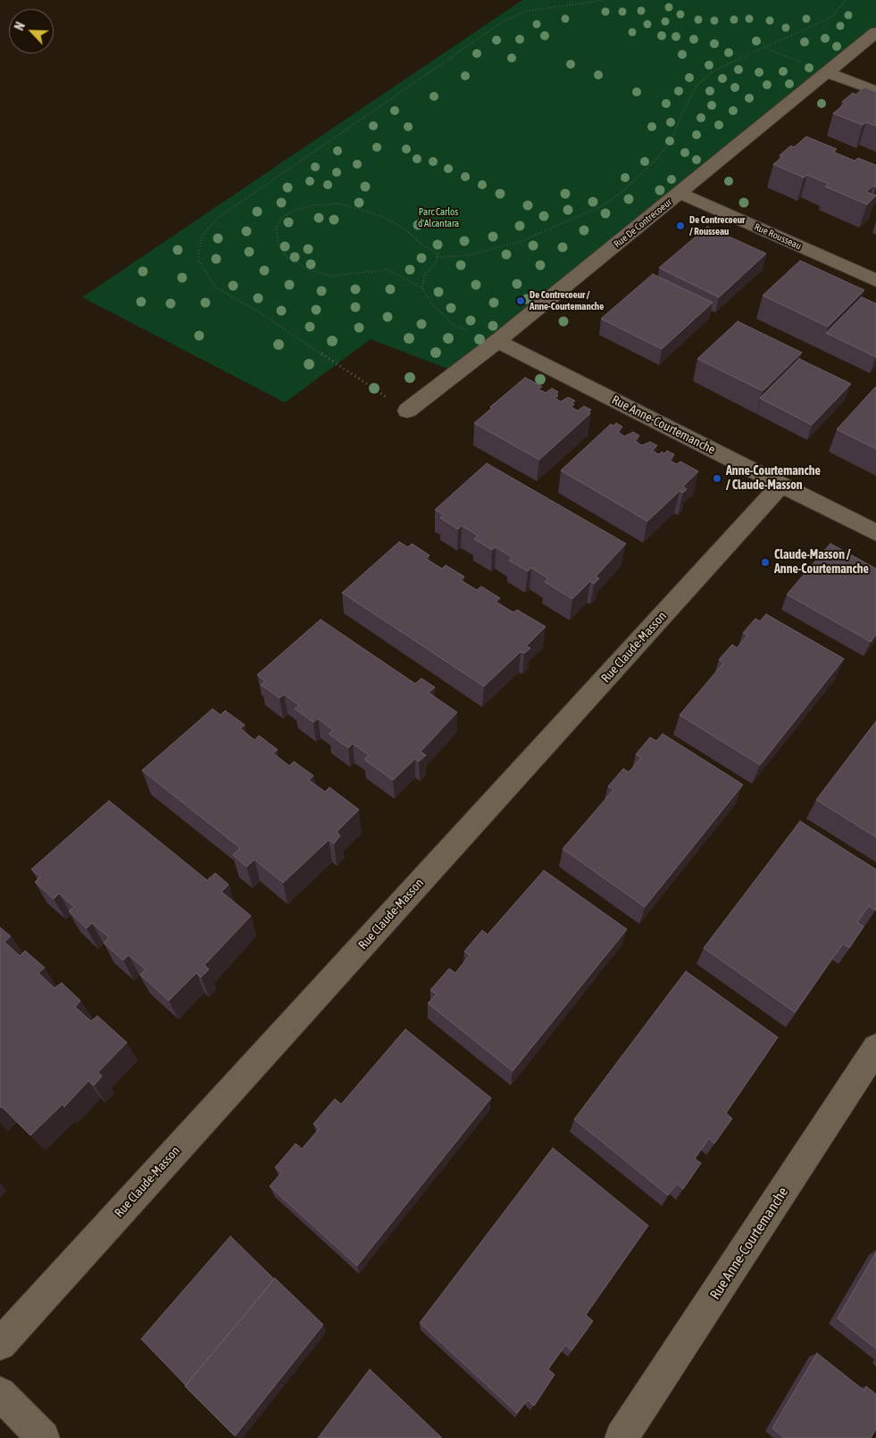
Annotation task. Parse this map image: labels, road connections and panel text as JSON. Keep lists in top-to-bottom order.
{
  "streets": {
    "street": [
      "Rue De Contrecoeur",
      "Rue Rousseau",
      "Rue Anne-Courtemanche",
      "Rue Claude-Masson"
    ]
  },
  "crossings": [
    ["Rue De Contrecoeur", "Rue Rousseau"],
    ["Rue De Contrecoeur", "Rue Anne-Courtemanche"],
    ["Rue Anne-Courtemanche", "Rue Claude-Masson"]
  ],
  "parks": ["Parc Carlos d'Alcantara"],
  "places": [
    "De Contrecoeur / Rousseau",
    "De Contrecoeur / Anne-Courtemanche",
    "Anne-Courtemanche / Claude-Masson",
    "Claude-Masson / Anne-Courtemanche"
  ],
  "north": "top left"
}
